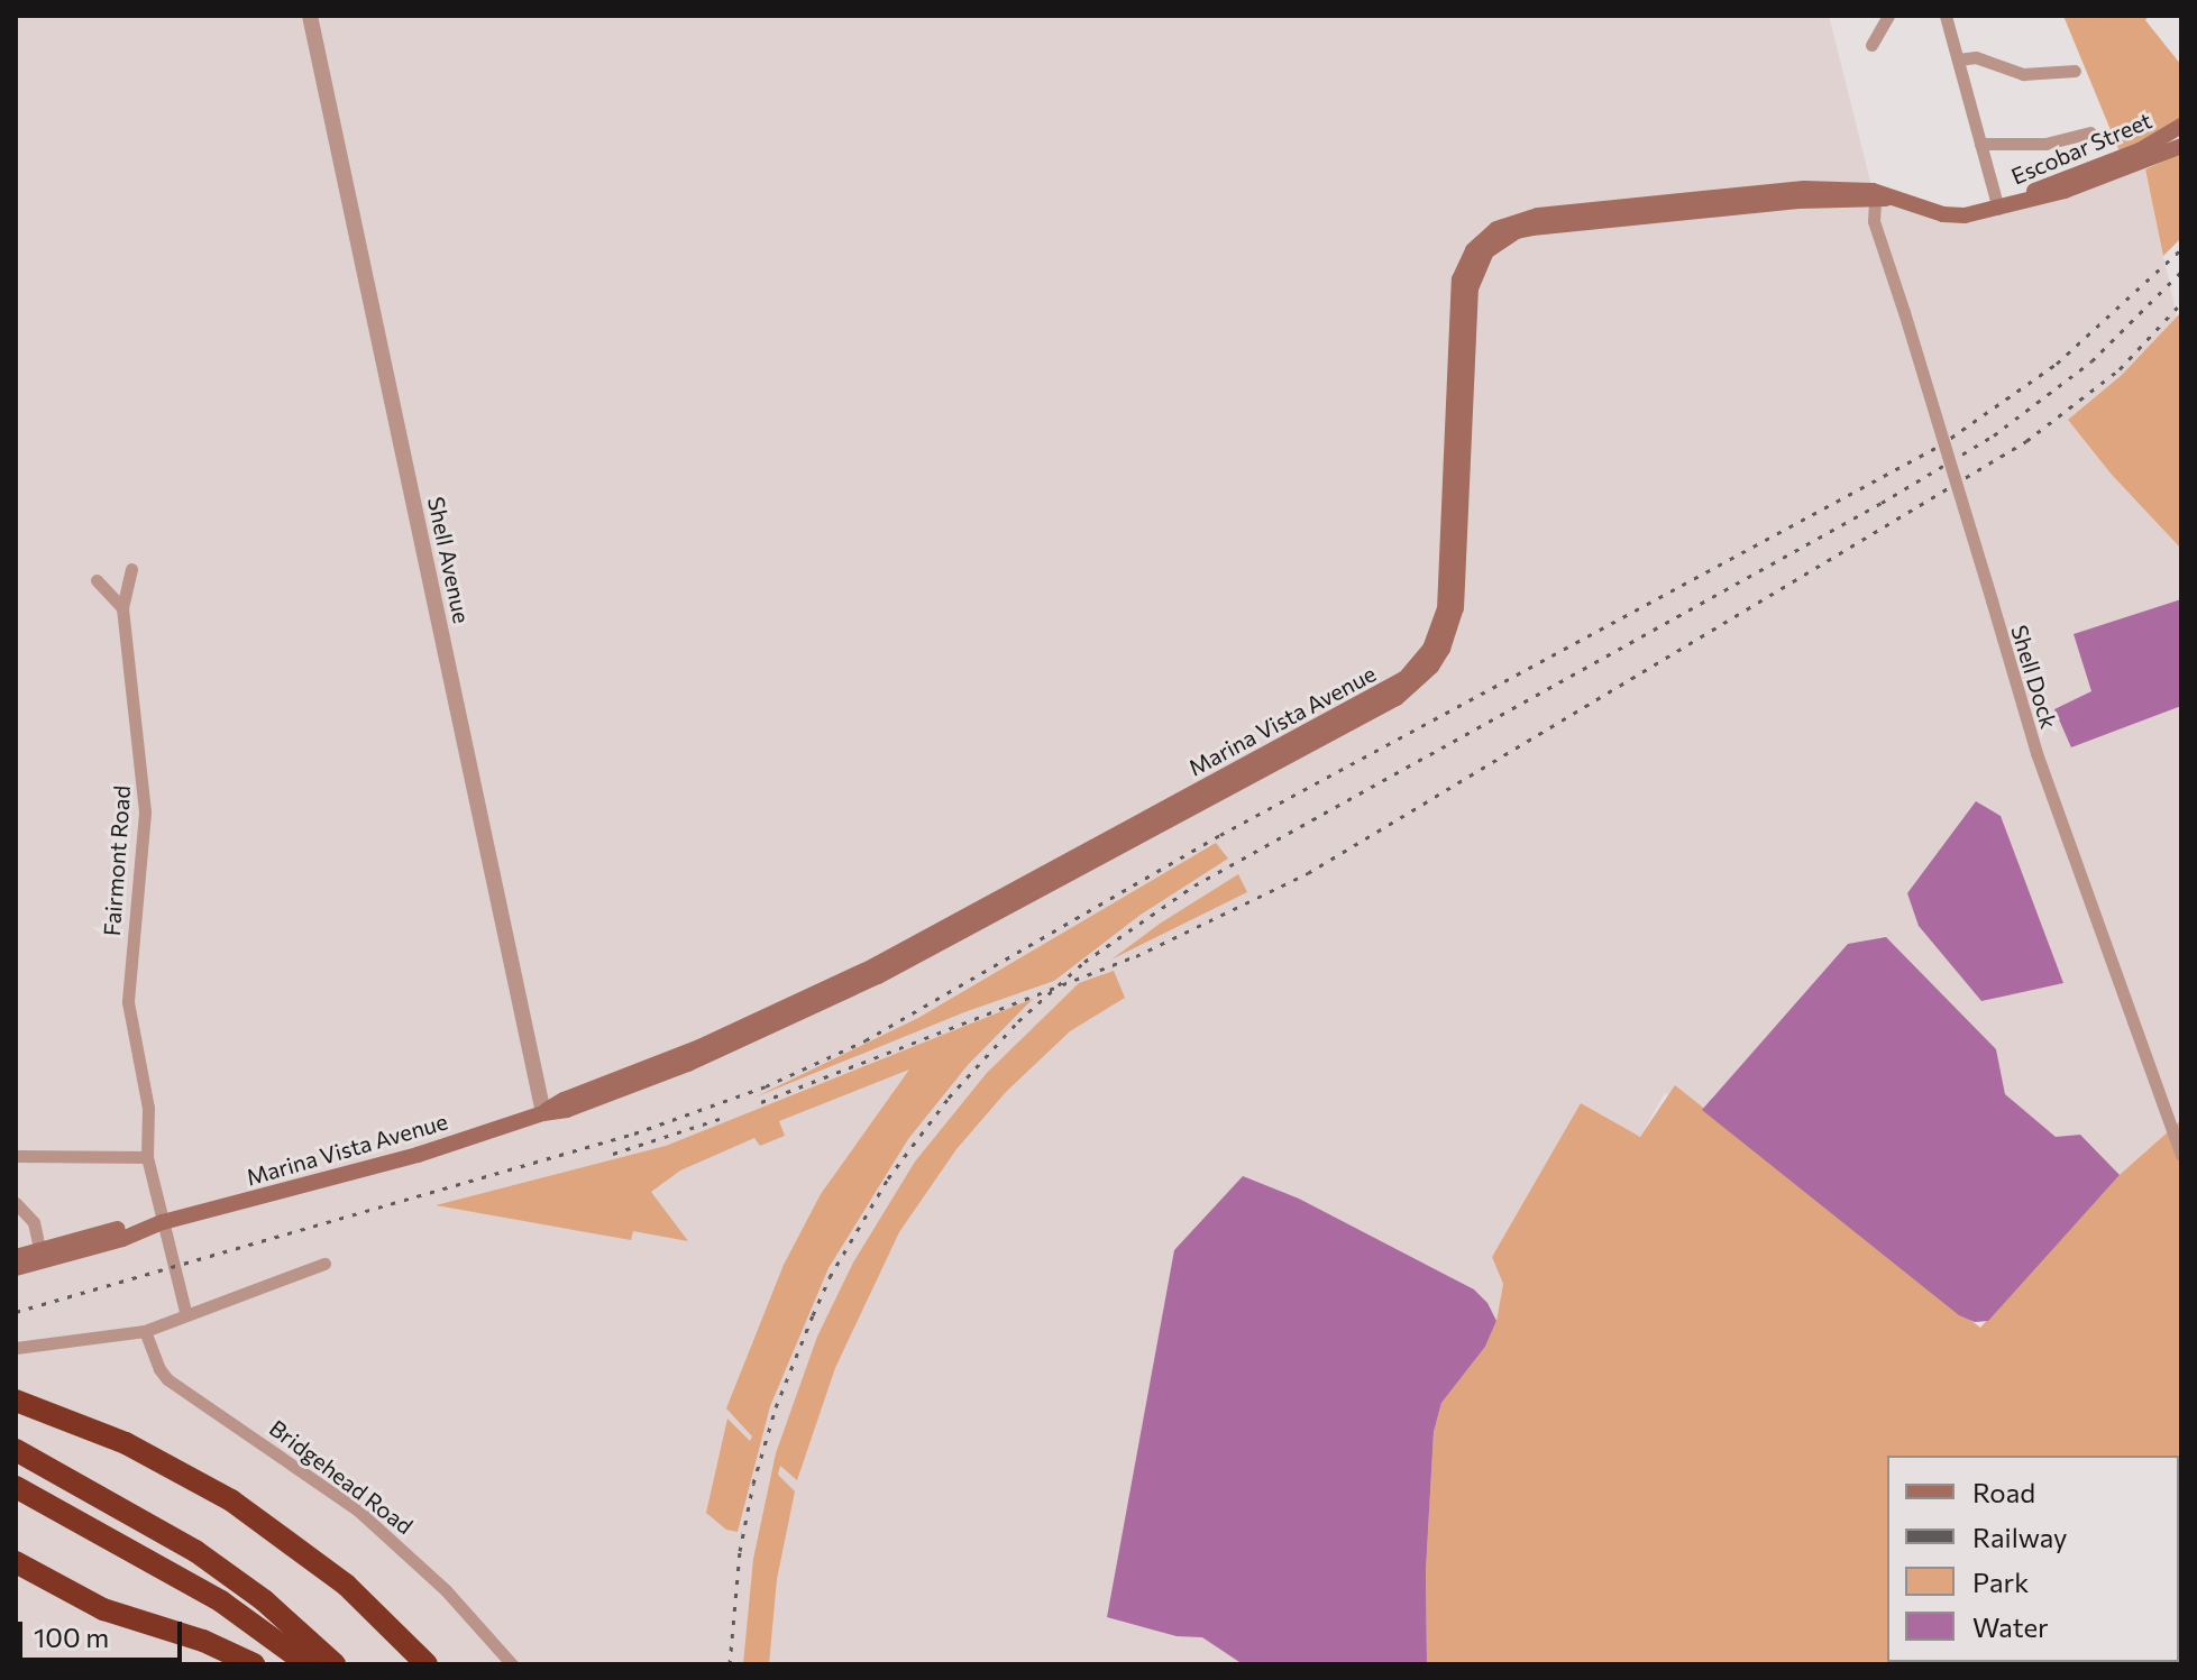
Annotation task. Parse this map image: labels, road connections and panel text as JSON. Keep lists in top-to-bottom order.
{
  "streets": {
    "main road": ["Escobar Street", "Marina Vista Avenue"],
    "street": [
      "Shell Avenue",
      "Shell Dock",
      "Fairmont Road",
      "Bridgehead Road"
    ]
  },
  "crossings": [
    ["Escobar Street", "Marina Vista Avenue"],
    ["Shell Avenue", "Marina Vista Avenue"],
    ["Shell Dock", "Marina Vista Avenue"],
    ["Marina Vista Avenue", "Fairmont Road"]
  ],
  "legend": [
    "Road",
    "Railway",
    "Park",
    "Water"
  ],
  "scale_bar": "100 m"
}
